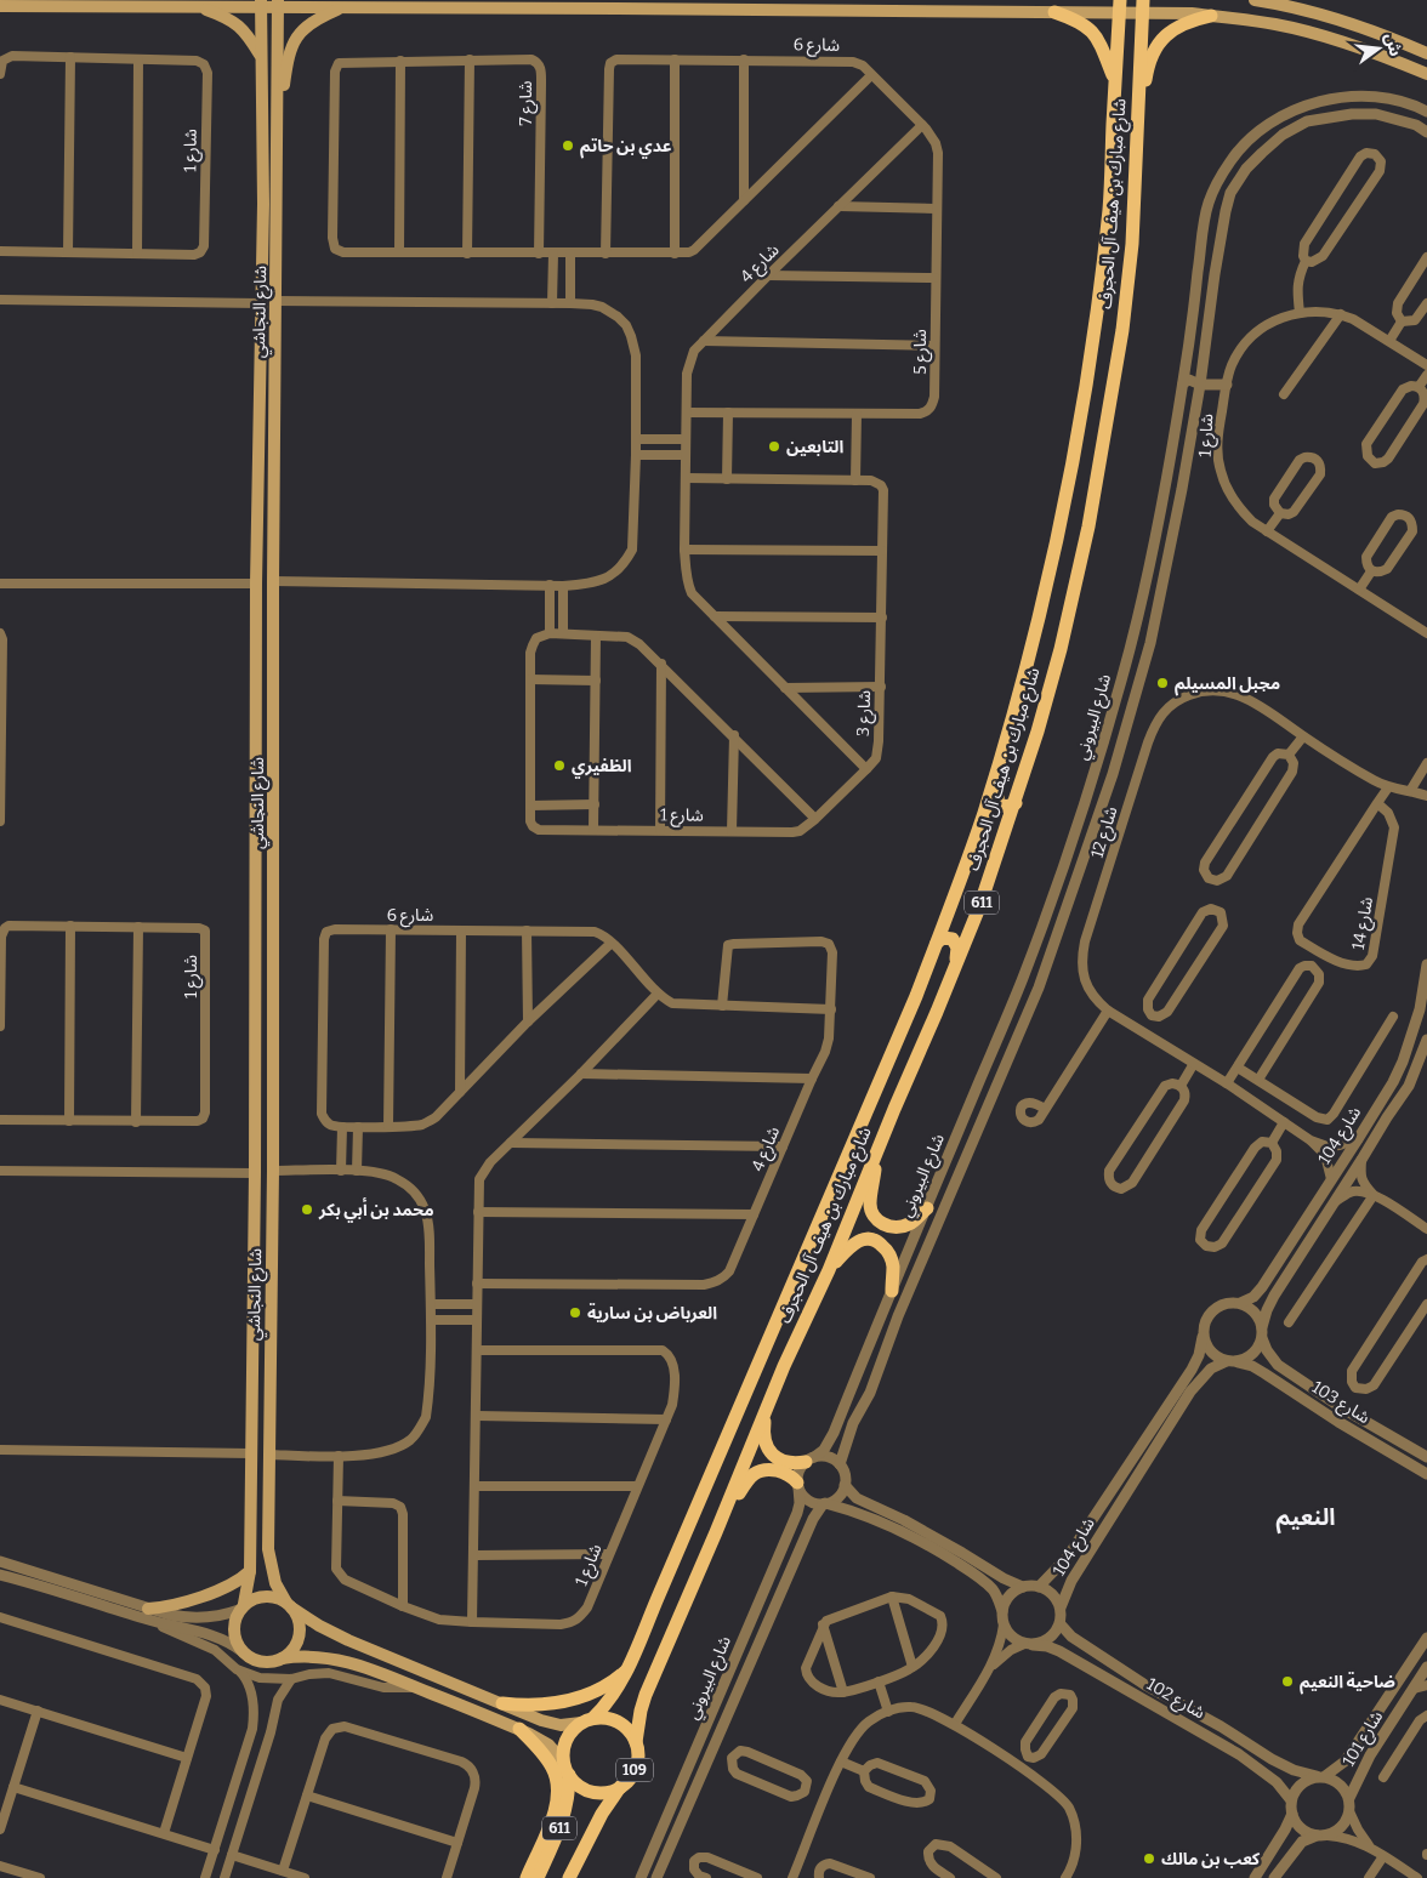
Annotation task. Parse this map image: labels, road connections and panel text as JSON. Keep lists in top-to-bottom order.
{
  "streets": {
    "main road": [
      "شارع مبارك بن هيف آل الحجرف",
      "شارع النجاشي",
      "611",
      "109"
    ],
    "street": [
      "شارع 6",
      "شارع 7",
      "شارع 1",
      "شارع 4",
      "شارع 5",
      "شارع 3",
      "شارع البيروني",
      "شارع 12",
      "شارع 14",
      "شارع 104",
      "شارع 103",
      "شارع 102",
      "شارع 101"
    ]
  },
  "crossings": [
    ["شارع 6", "شارع 5"],
    ["شارع 1", "شارع 3"],
    ["شارع مبارك بن هيف آل الحجرف", "611"],
    ["شارع مبارك بن هيف آل الحجرف", "109"],
    ["شارع 4", "شارع 5"],
    ["شارع 4", "شارع 3"],
    ["شارع 12", "شارع 14"],
    ["شارع 12", "شارع 104"],
    ["611", "109"],
    ["شارع 104", "شارع 103"],
    ["شارع 104", "شارع 102"],
    ["شارع 102", "شارع 101"]
  ],
  "districts": ["النعيم"],
  "places": [
    "عدي بن حاتم",
    "التابعين",
    "مجبل المسيلم",
    "الظفيري",
    "محمد بن أبي بكر",
    "العرباض بن سارية",
    "ضاحية النعيم",
    "كعب بن مالك"
  ],
  "north": "right"
}
